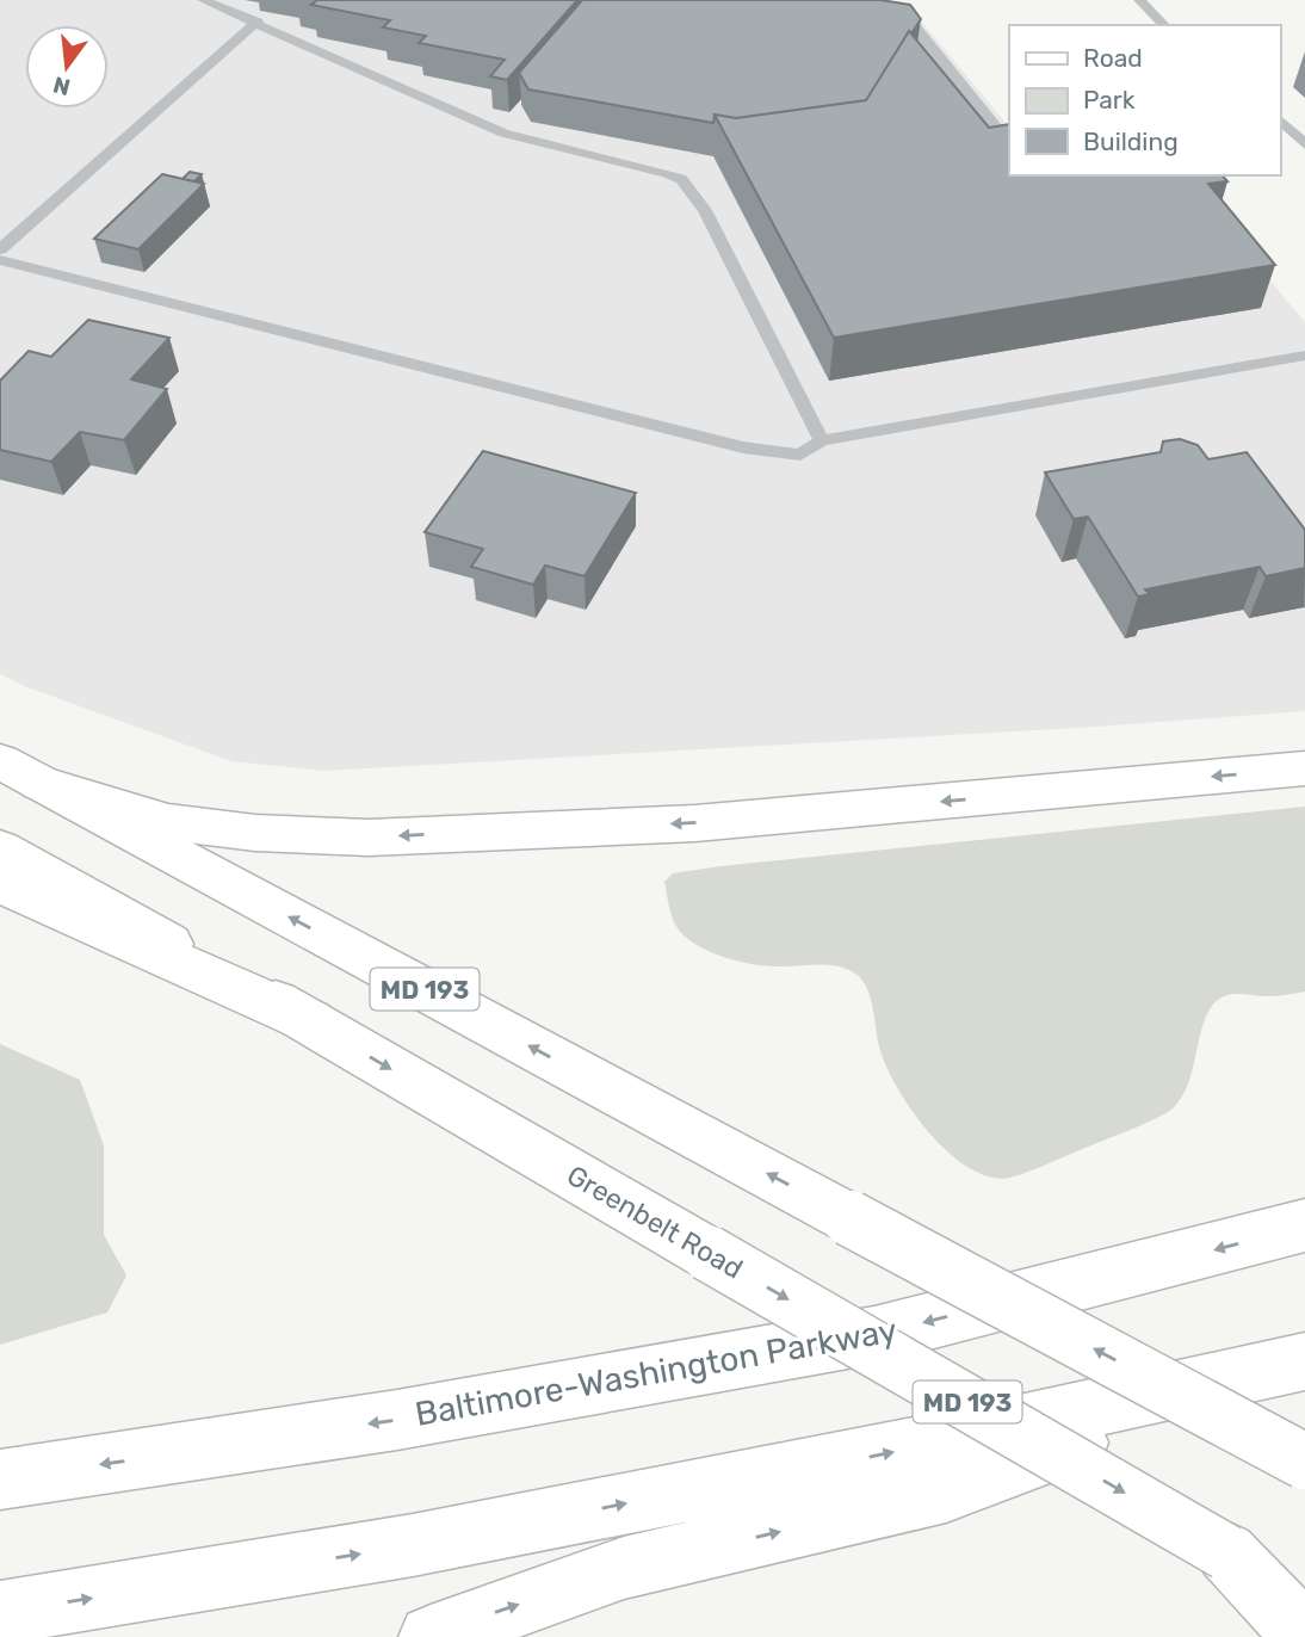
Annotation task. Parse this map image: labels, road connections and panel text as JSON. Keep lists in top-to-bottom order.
{
  "streets": {
    "main road": ["MD 193", "Greenbelt Road", "Baltimore-Washington Parkway"]
  },
  "legend": ["Road", "Park", "Building"],
  "north": "bottom"
}
